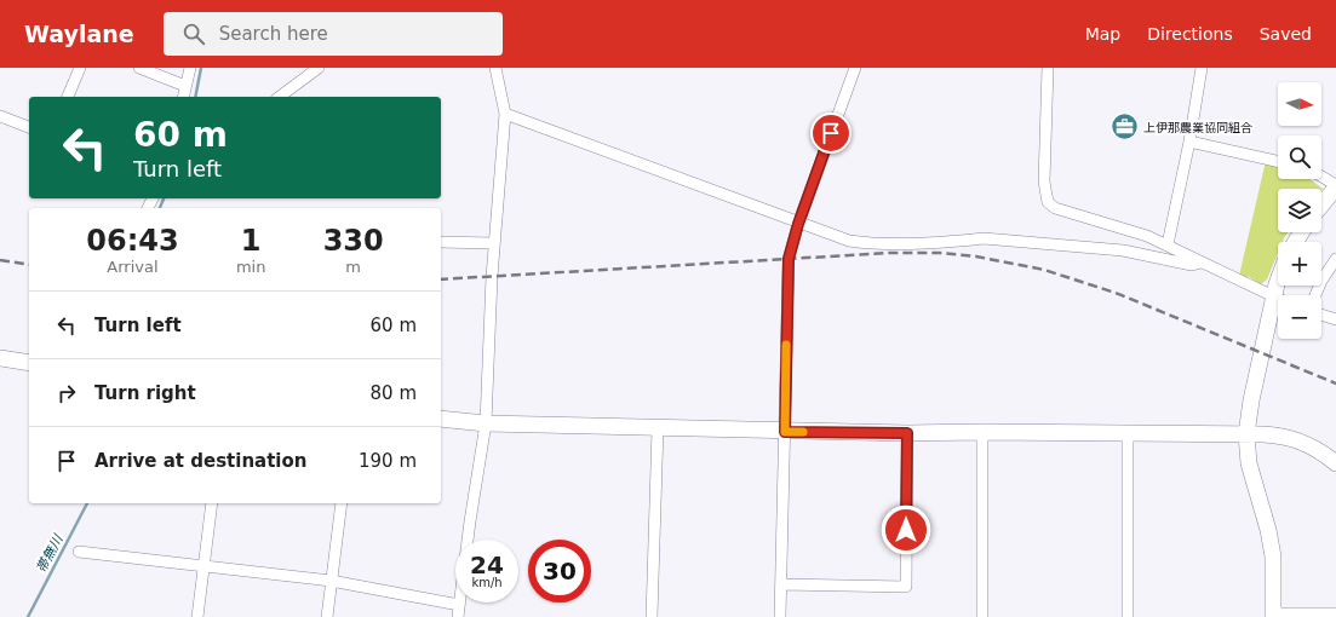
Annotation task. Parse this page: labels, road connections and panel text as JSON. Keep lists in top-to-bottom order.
{
  "water": ["帯無川"],
  "places": {
    "office": ["上伊那農業協同組合"]
  },
  "north": "right",
  "page": {
    "header": "Waylane",
    "search": "Search here",
    "nav": ["Map", "Directions", "Saved"],
    "map_buttons": ["+", "−"],
    "turn": ["60 m", "Turn left"],
    "eta": [
      "06:43",
      "Arrival",
      "1",
      "min",
      "330",
      "m"
    ],
    "list": [
      {
        "name": "Turn left",
        "value": "60 m"
      },
      {
        "name": "Turn right",
        "value": "80 m"
      },
      {
        "name": "Arrive at destination",
        "value": "190 m"
      }
    ],
    "speed": "24 km/h",
    "limit": "30"
  }
}
